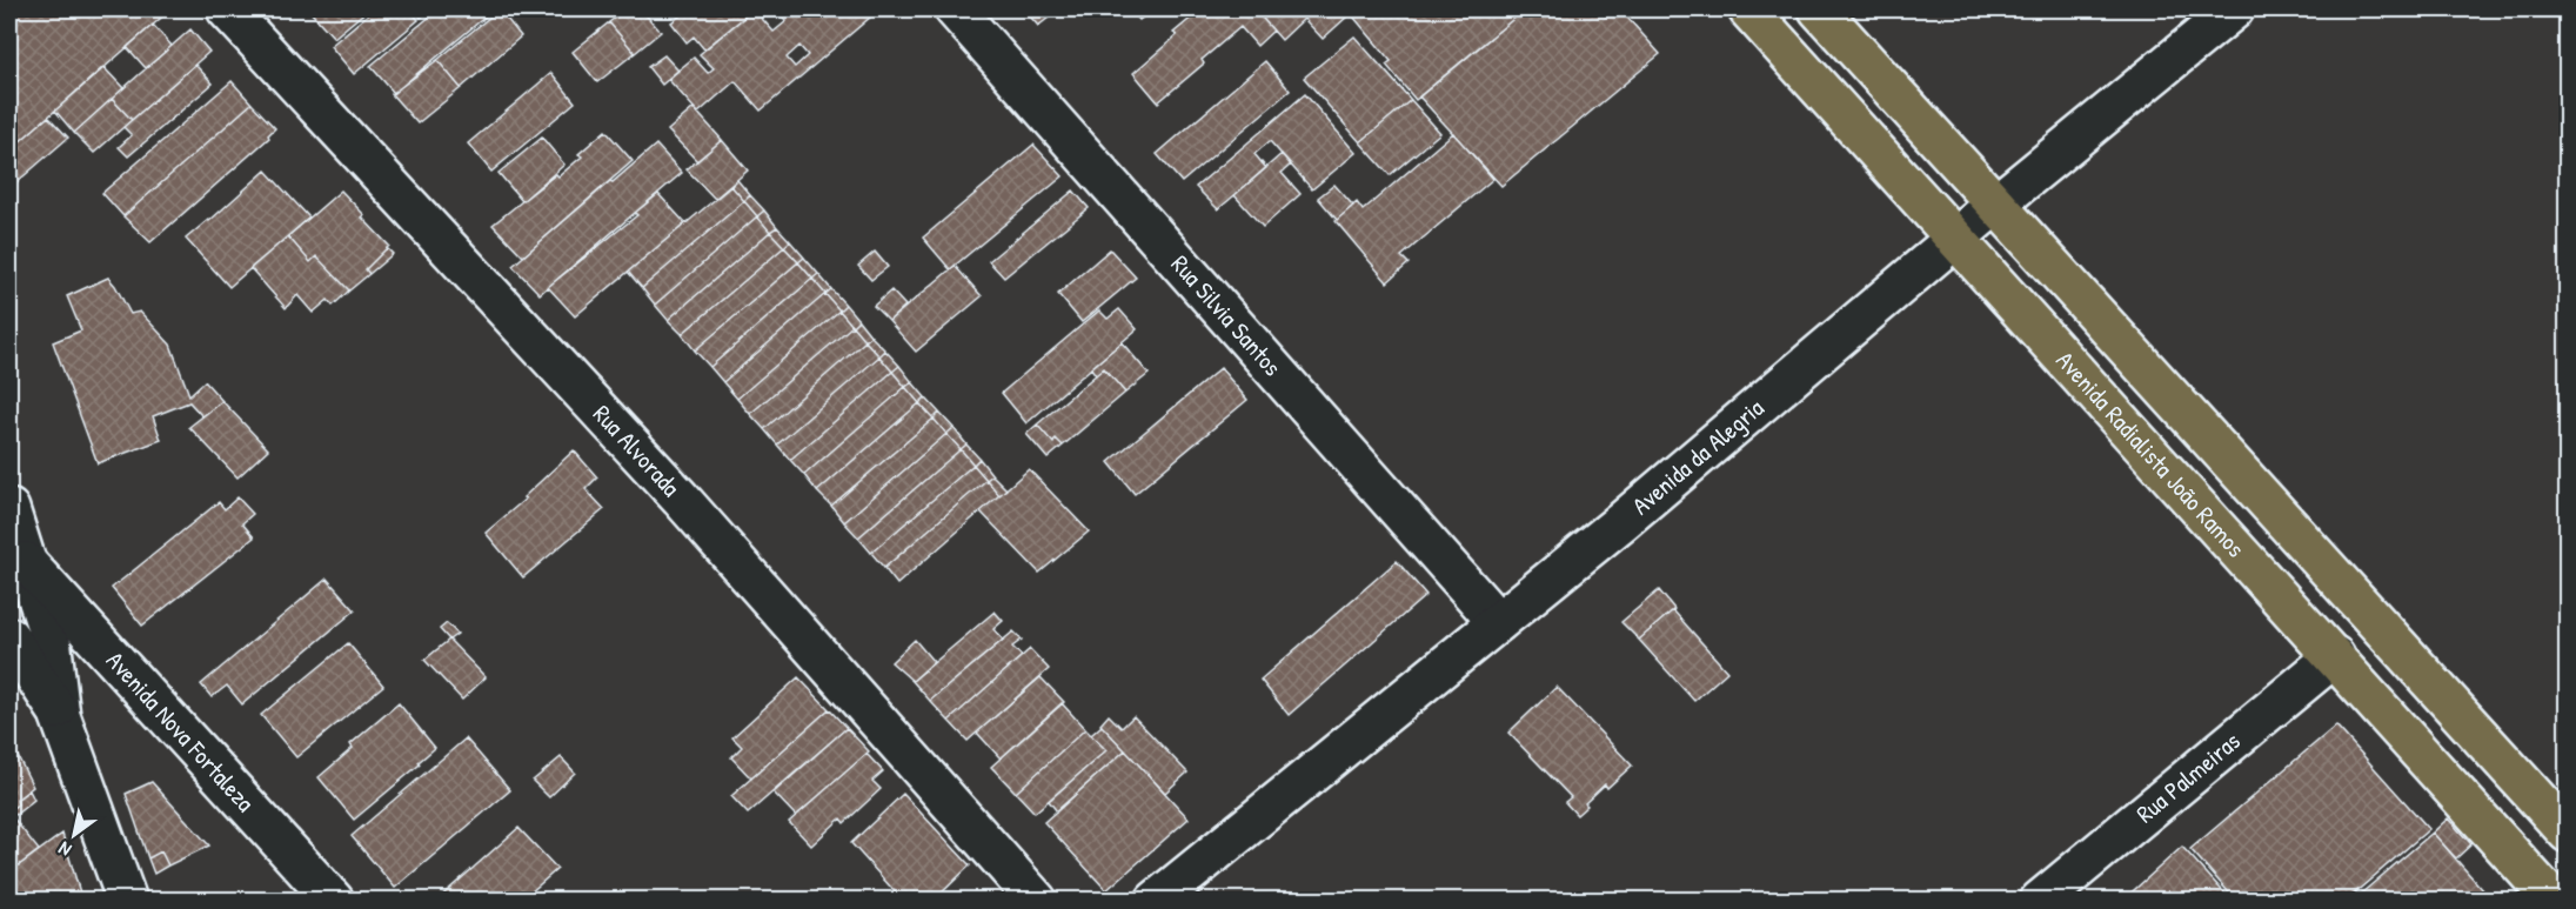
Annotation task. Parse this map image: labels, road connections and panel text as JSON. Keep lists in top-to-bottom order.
{
  "streets": {
    "main road": ["Avenida Radialista João Ramos"],
    "street": [
      "Rua Silvia Santos",
      "Rua Alvorada",
      "Avenida da Alegria",
      "Avenida Nova Fortaleza",
      "Rua Palmeiras"
    ]
  },
  "crossings": [
    ["Rua Silvia Santos", "Avenida da Alegria"],
    ["Avenida Radialista João Ramos", "Avenida da Alegria"],
    ["Avenida Radialista João Ramos", "Rua Palmeiras"]
  ],
  "north": "bottom left"
}
